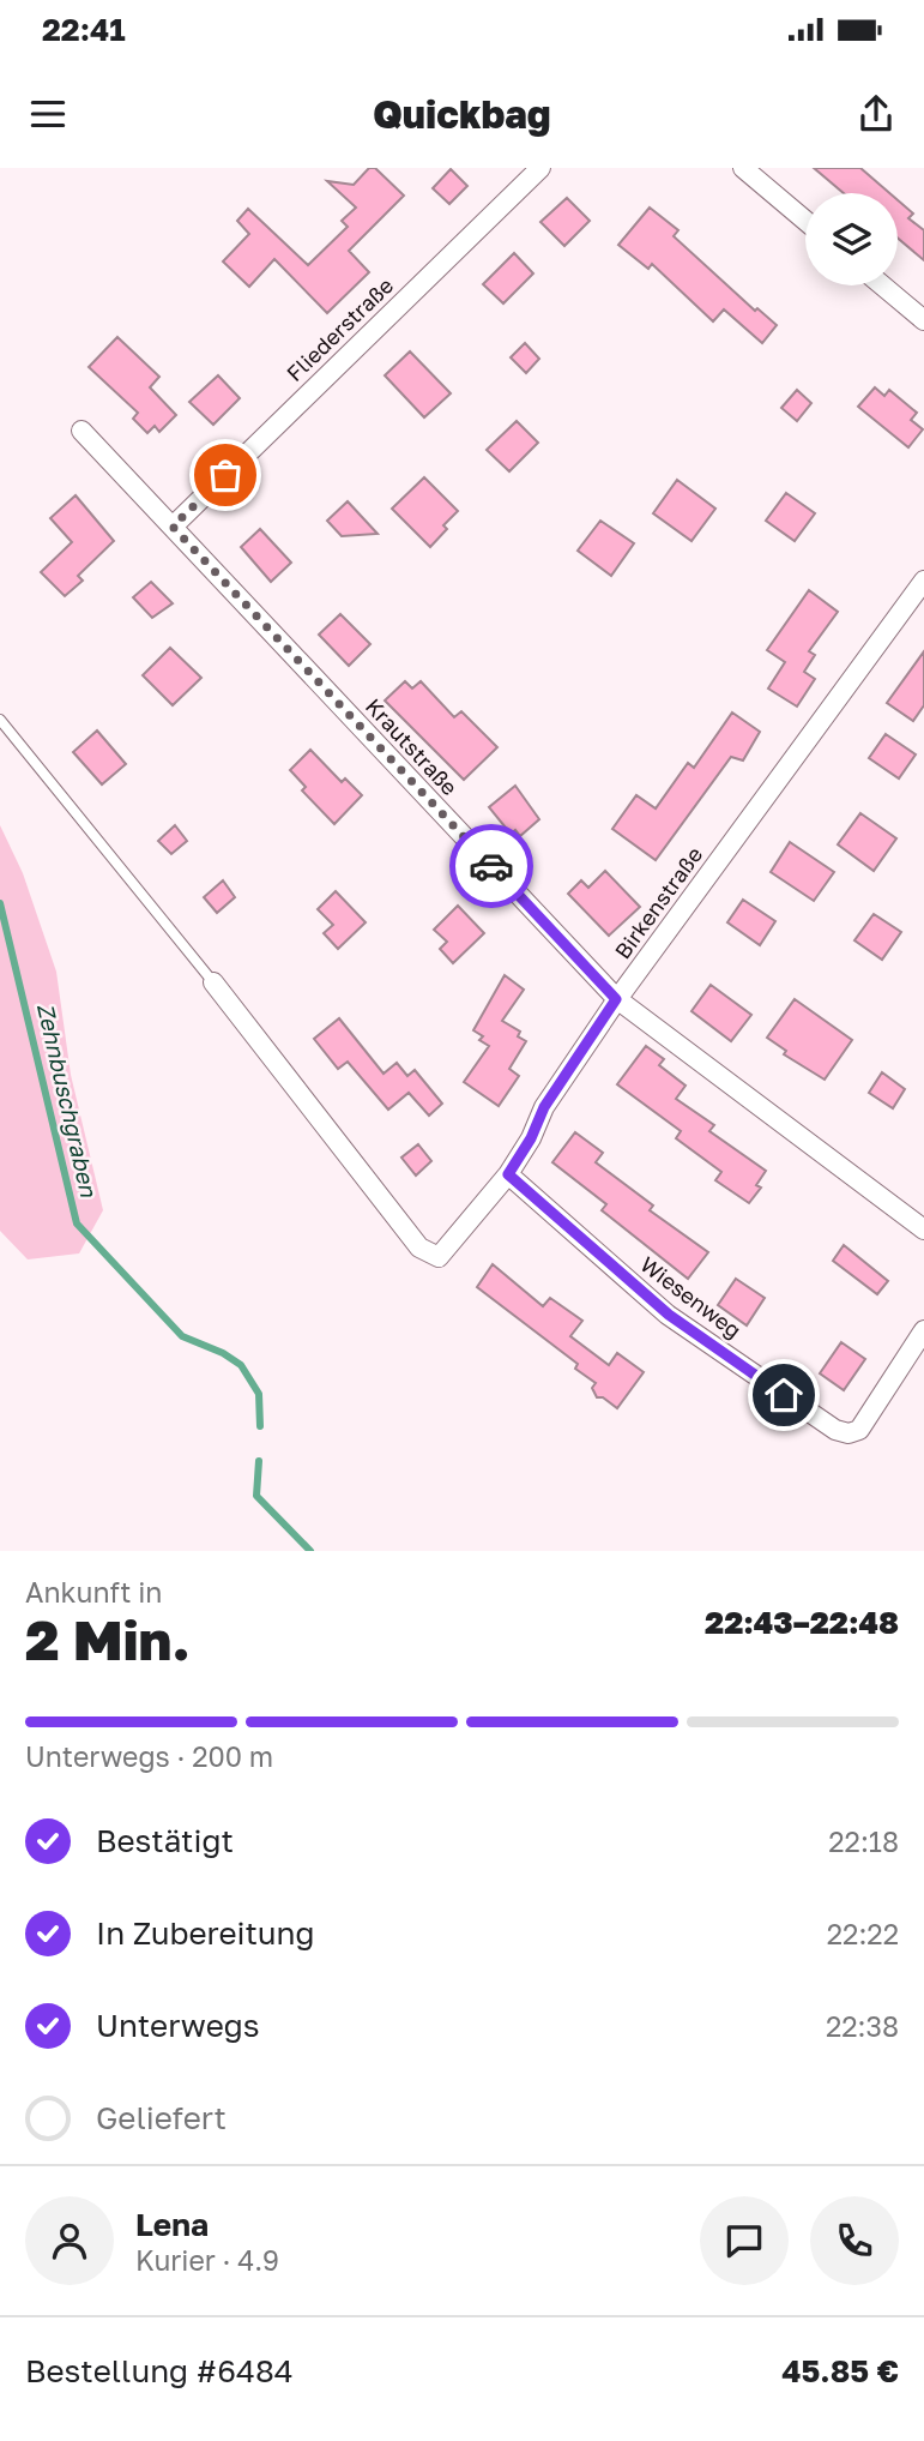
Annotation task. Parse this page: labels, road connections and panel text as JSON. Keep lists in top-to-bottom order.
{
  "streets": {
    "street": [
      "Fliederstraße",
      "Krautstraße",
      "Birkenstraße",
      "Wiesenweg"
    ]
  },
  "crossings": [
    ["Fliederstraße", "Krautstraße"],
    ["Krautstraße", "Birkenstraße"],
    ["Birkenstraße", "Wiesenweg"]
  ],
  "water": ["Zehnbuschgraben"],
  "page": {
    "status": "22:41",
    "header": "Quickbag",
    "heading": ["2 Min.", "Ankunft in", "22:43–22:48"],
    "panel": [
      "Lena",
      "Kurier · 4.9",
      "Bestellung #6484",
      "45.85 €"
    ],
    "bar": "Unterwegs · 200 m",
    "list": [
      ["Bestätigt", "22:18"],
      ["In Zubereitung", "22:22"],
      ["Unterwegs", "22:38"],
      "Geliefert"
    ]
  }
}
